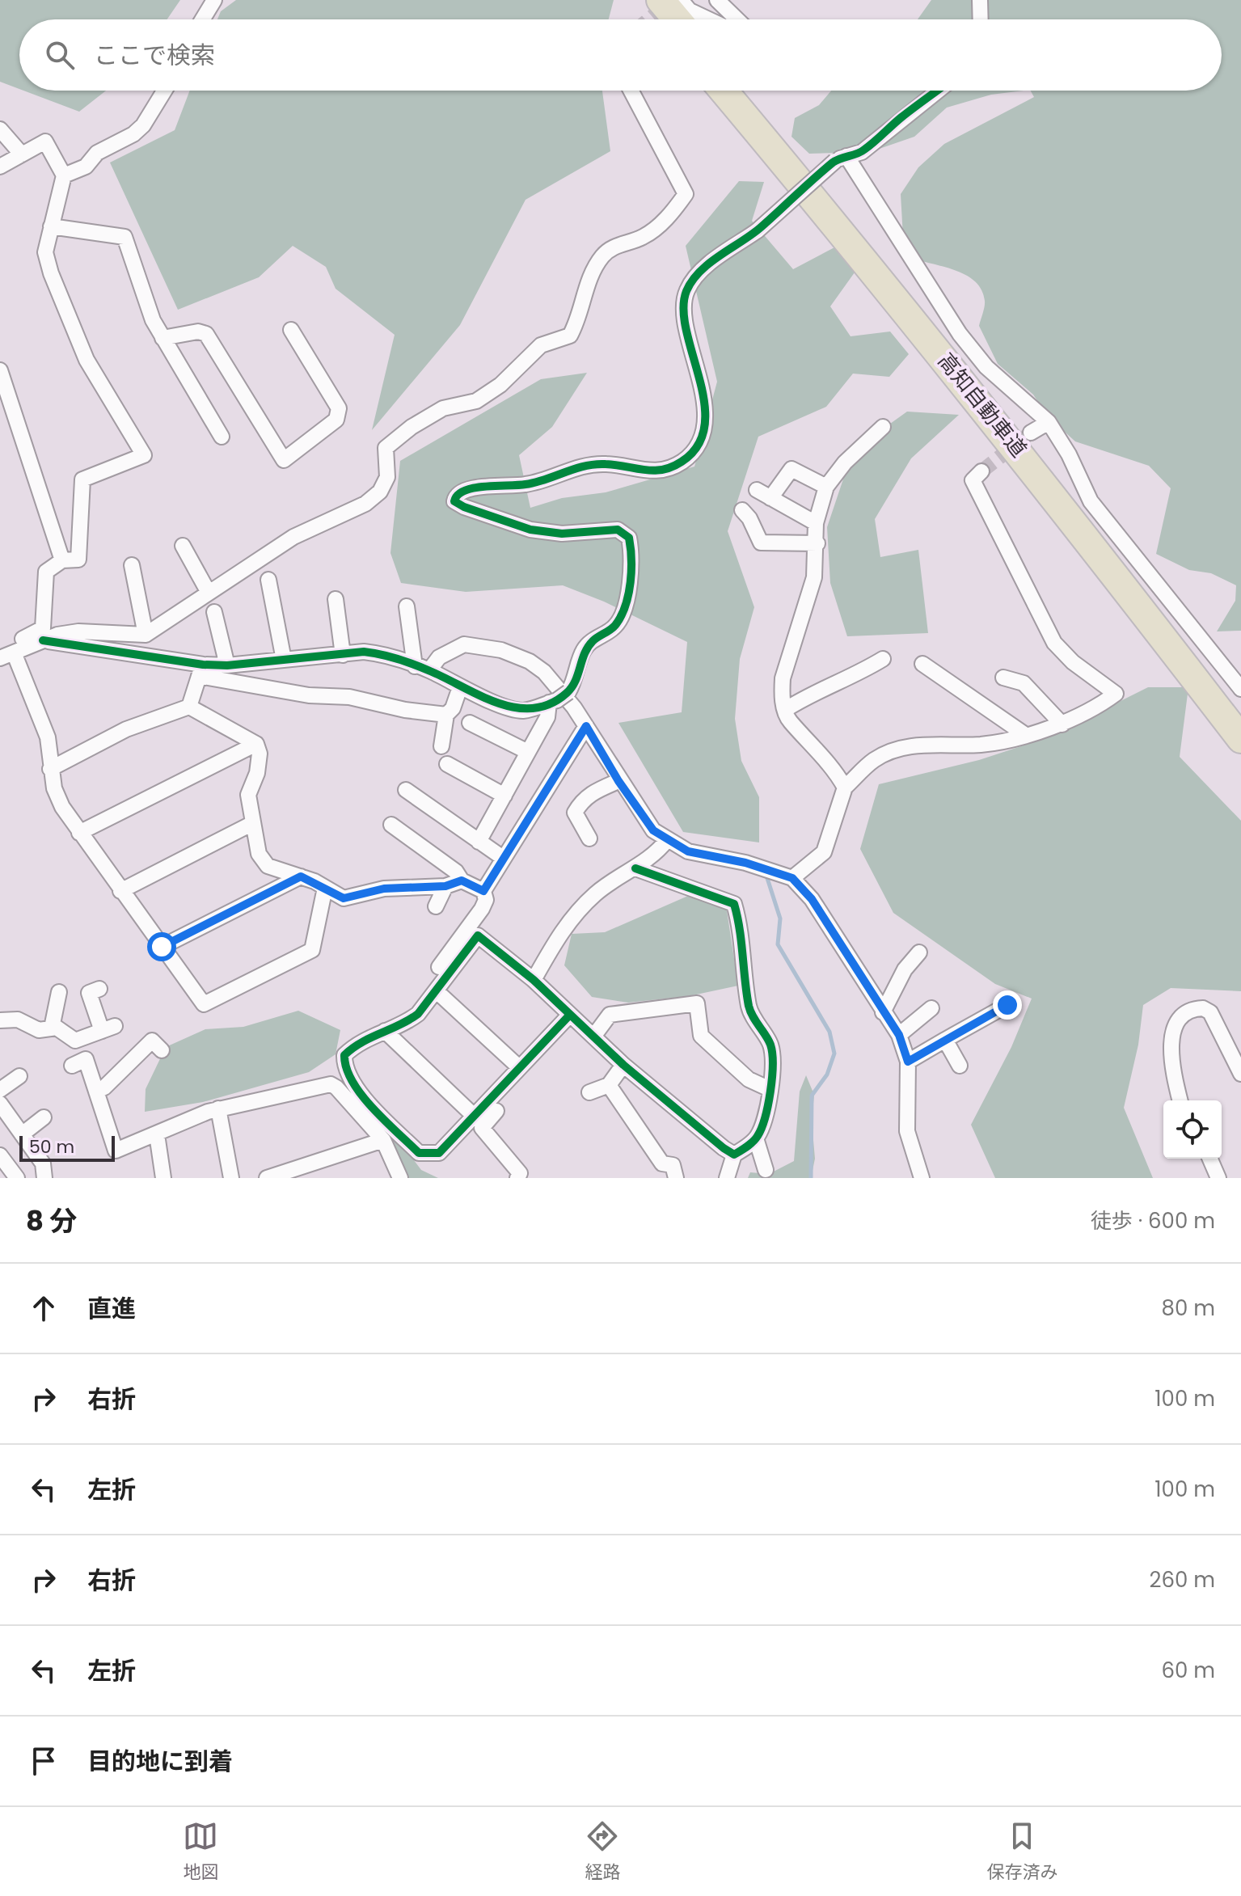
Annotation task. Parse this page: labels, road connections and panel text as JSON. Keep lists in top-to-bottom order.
{
  "streets": {
    "highway": ["高知自動車道"]
  },
  "scale_bar": "50 m",
  "page": {
    "search": "ここで検索",
    "scale": "50 m",
    "heading": ["8 分", "徒歩 · 600 m"],
    "list": [
      ["直進", "80 m"],
      ["右折", "100 m"],
      ["左折", "100 m"],
      ["右折", "260 m"],
      ["左折", "60 m"],
      "目的地に到着"
    ],
    "nav": ["地図", "経路", "保存済み"]
  }
}
